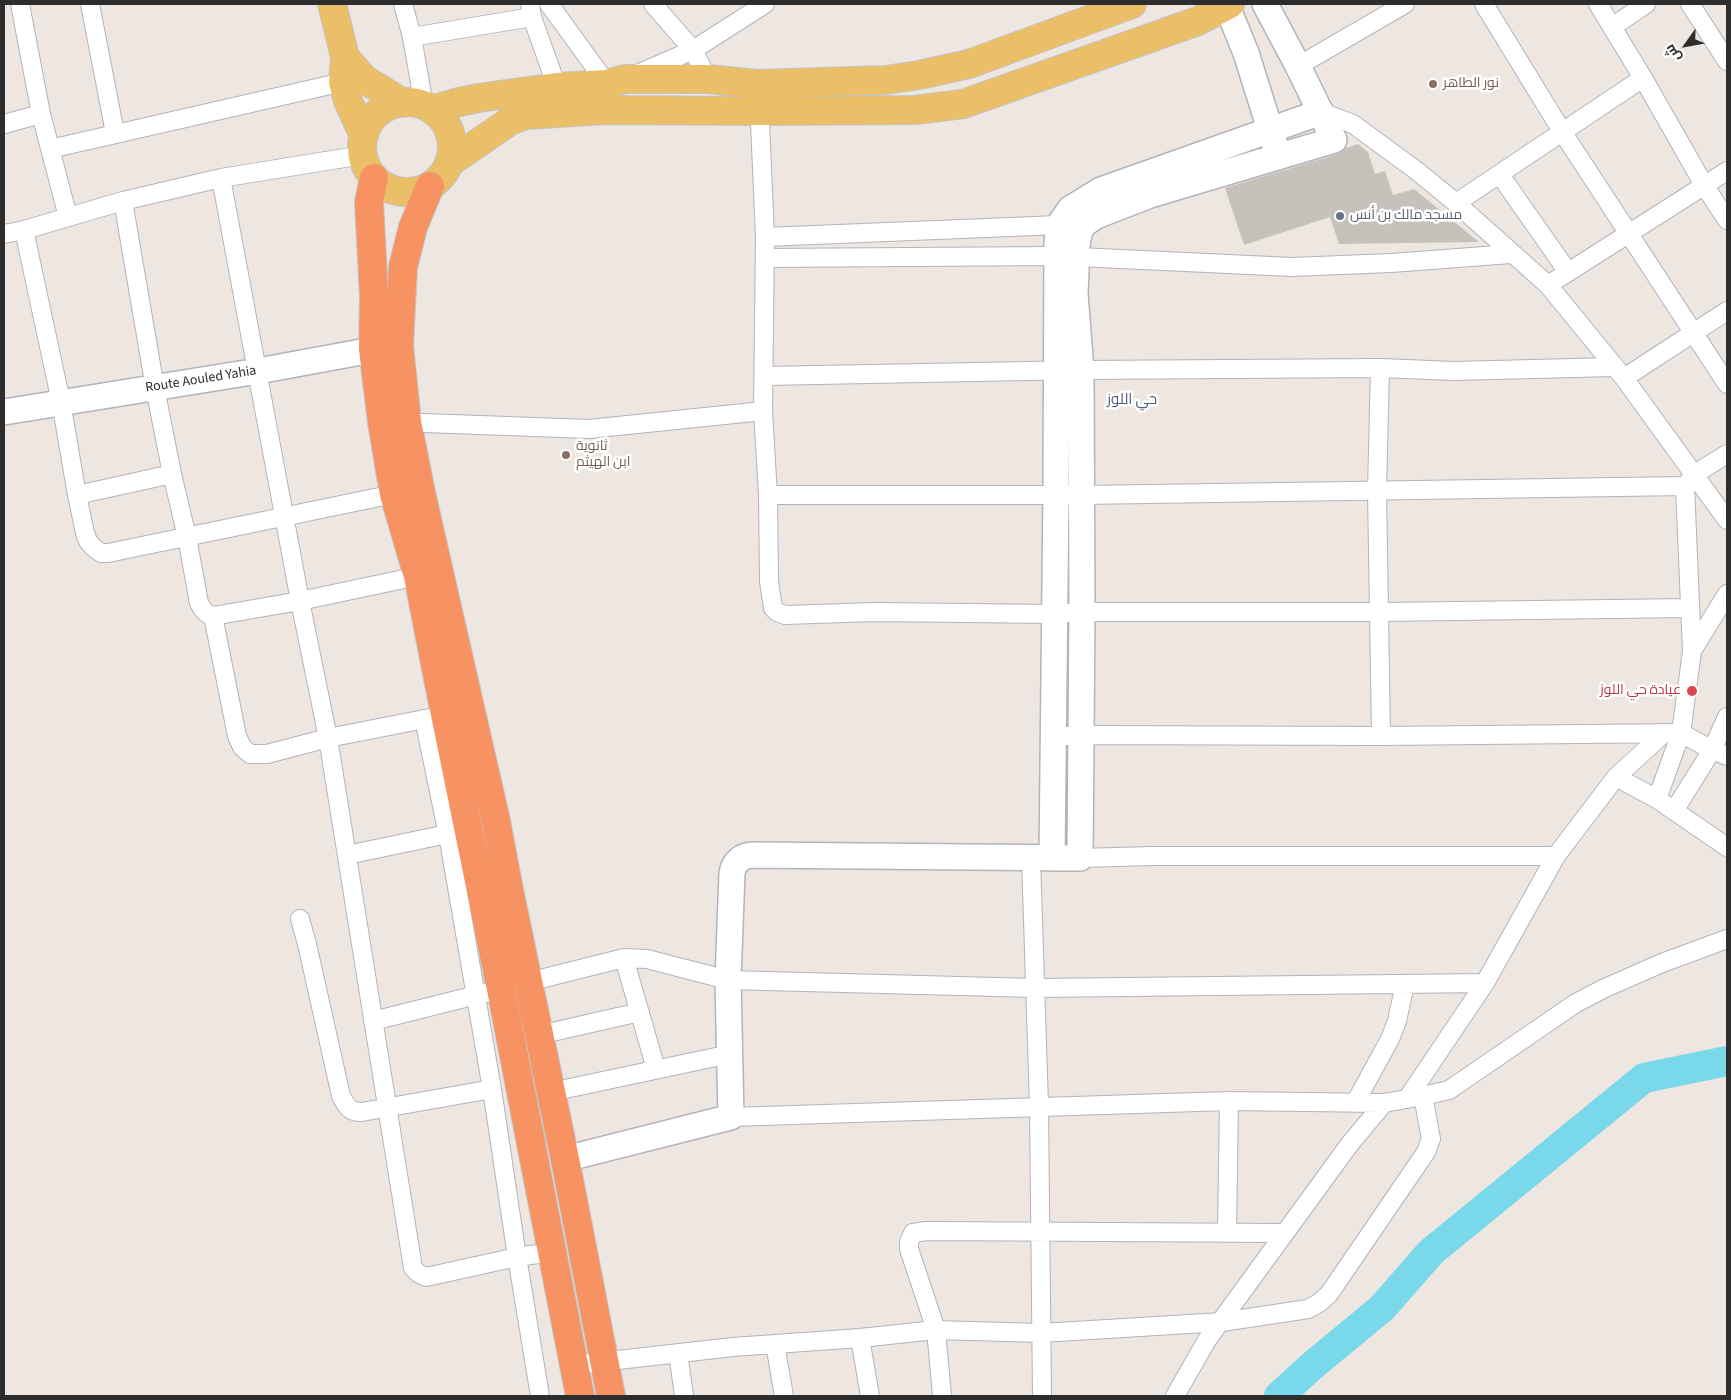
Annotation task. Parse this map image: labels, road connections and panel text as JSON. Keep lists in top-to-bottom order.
{
  "streets": {
    "street": ["Route Aouled Yahia"]
  },
  "districts": ["حي اللوز"],
  "places": [
    "نور الطاهر",
    "مسجد مالك بن أنس",
    "ثانوية ابن الهيثم",
    "عيادة حي اللوز"
  ],
  "north": "bottom left"
}
